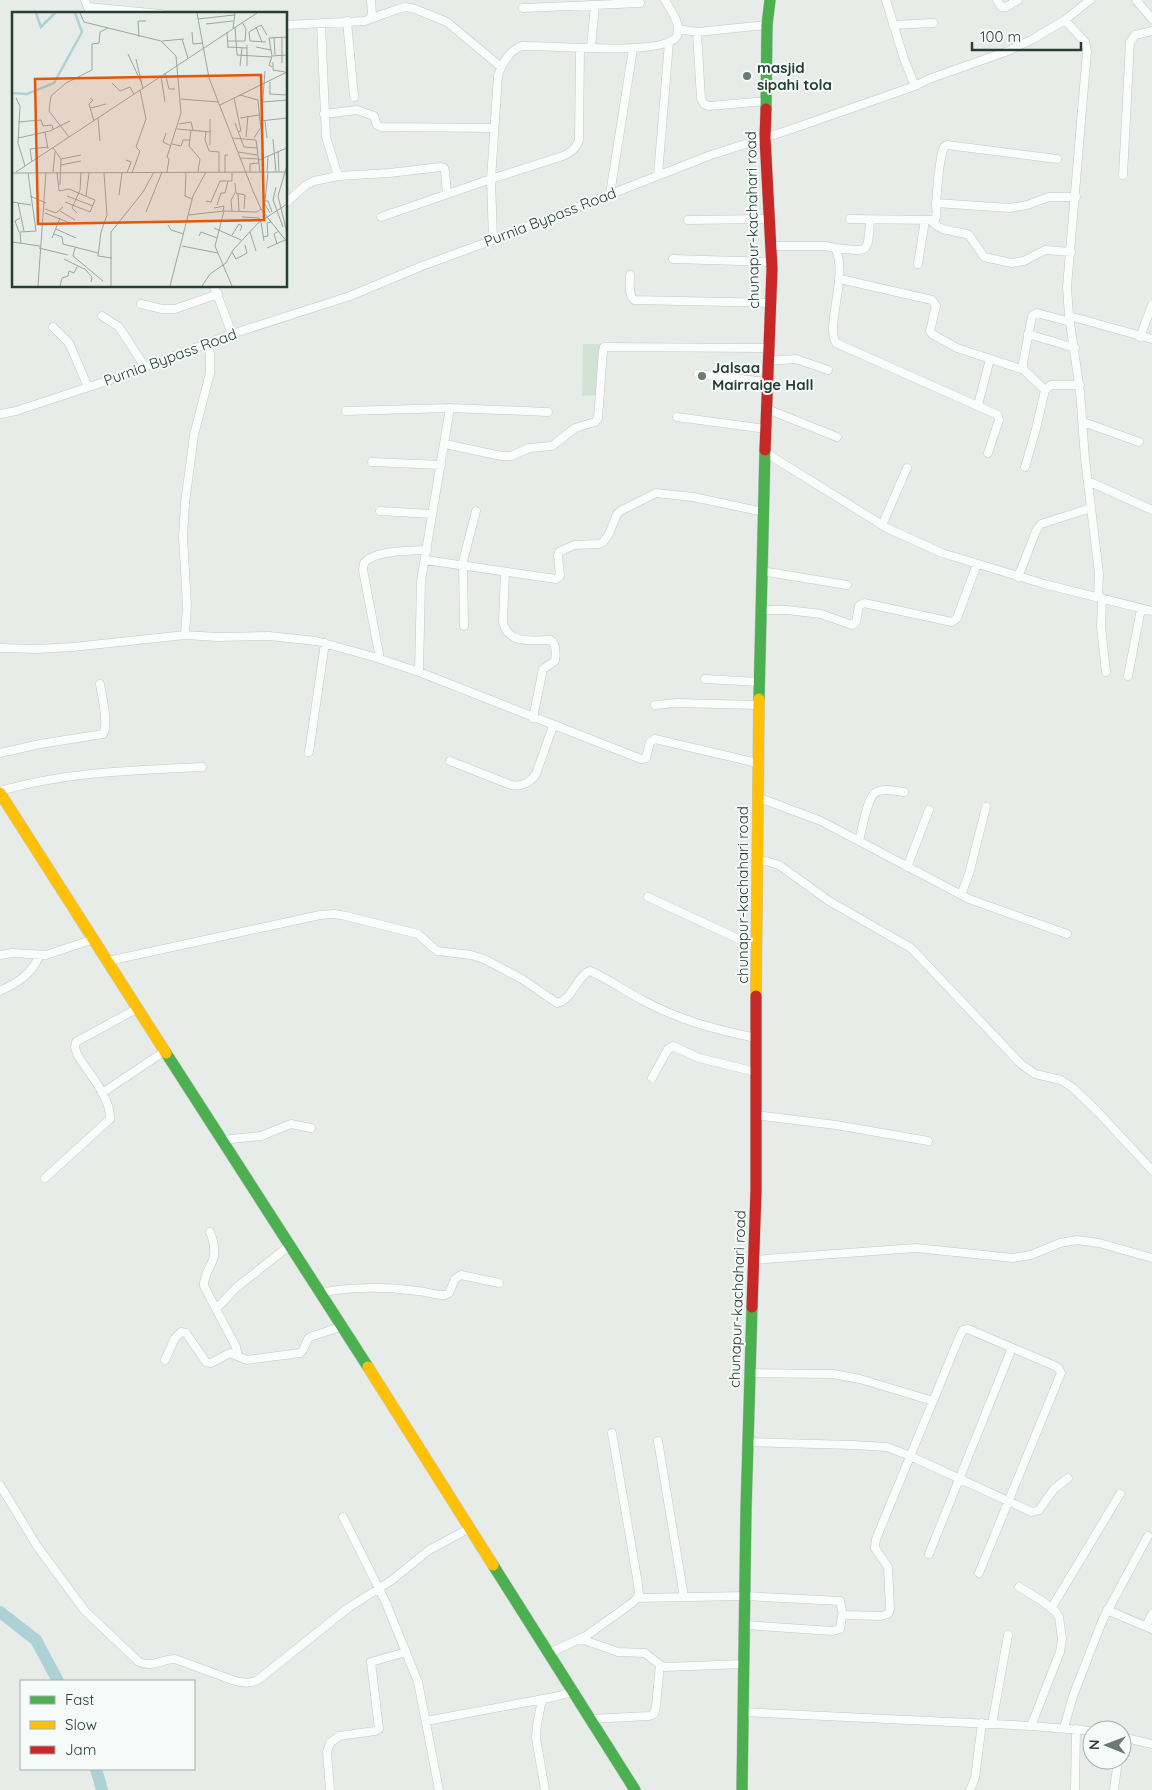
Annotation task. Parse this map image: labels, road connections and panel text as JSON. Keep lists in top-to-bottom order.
{
  "streets": {
    "street": ["Purnia Bypass Road", "chunapur-kachahari road"]
  },
  "crossings": [
    ["Purnia Bypass Road", "chunapur-kachahari road"]
  ],
  "places": ["masjid sipahi tola", "Jalsaa Mairraige Hall"],
  "legend": ["Fast", "Slow", "Jam"],
  "scale_bar": "100 m",
  "north": "left"
}
